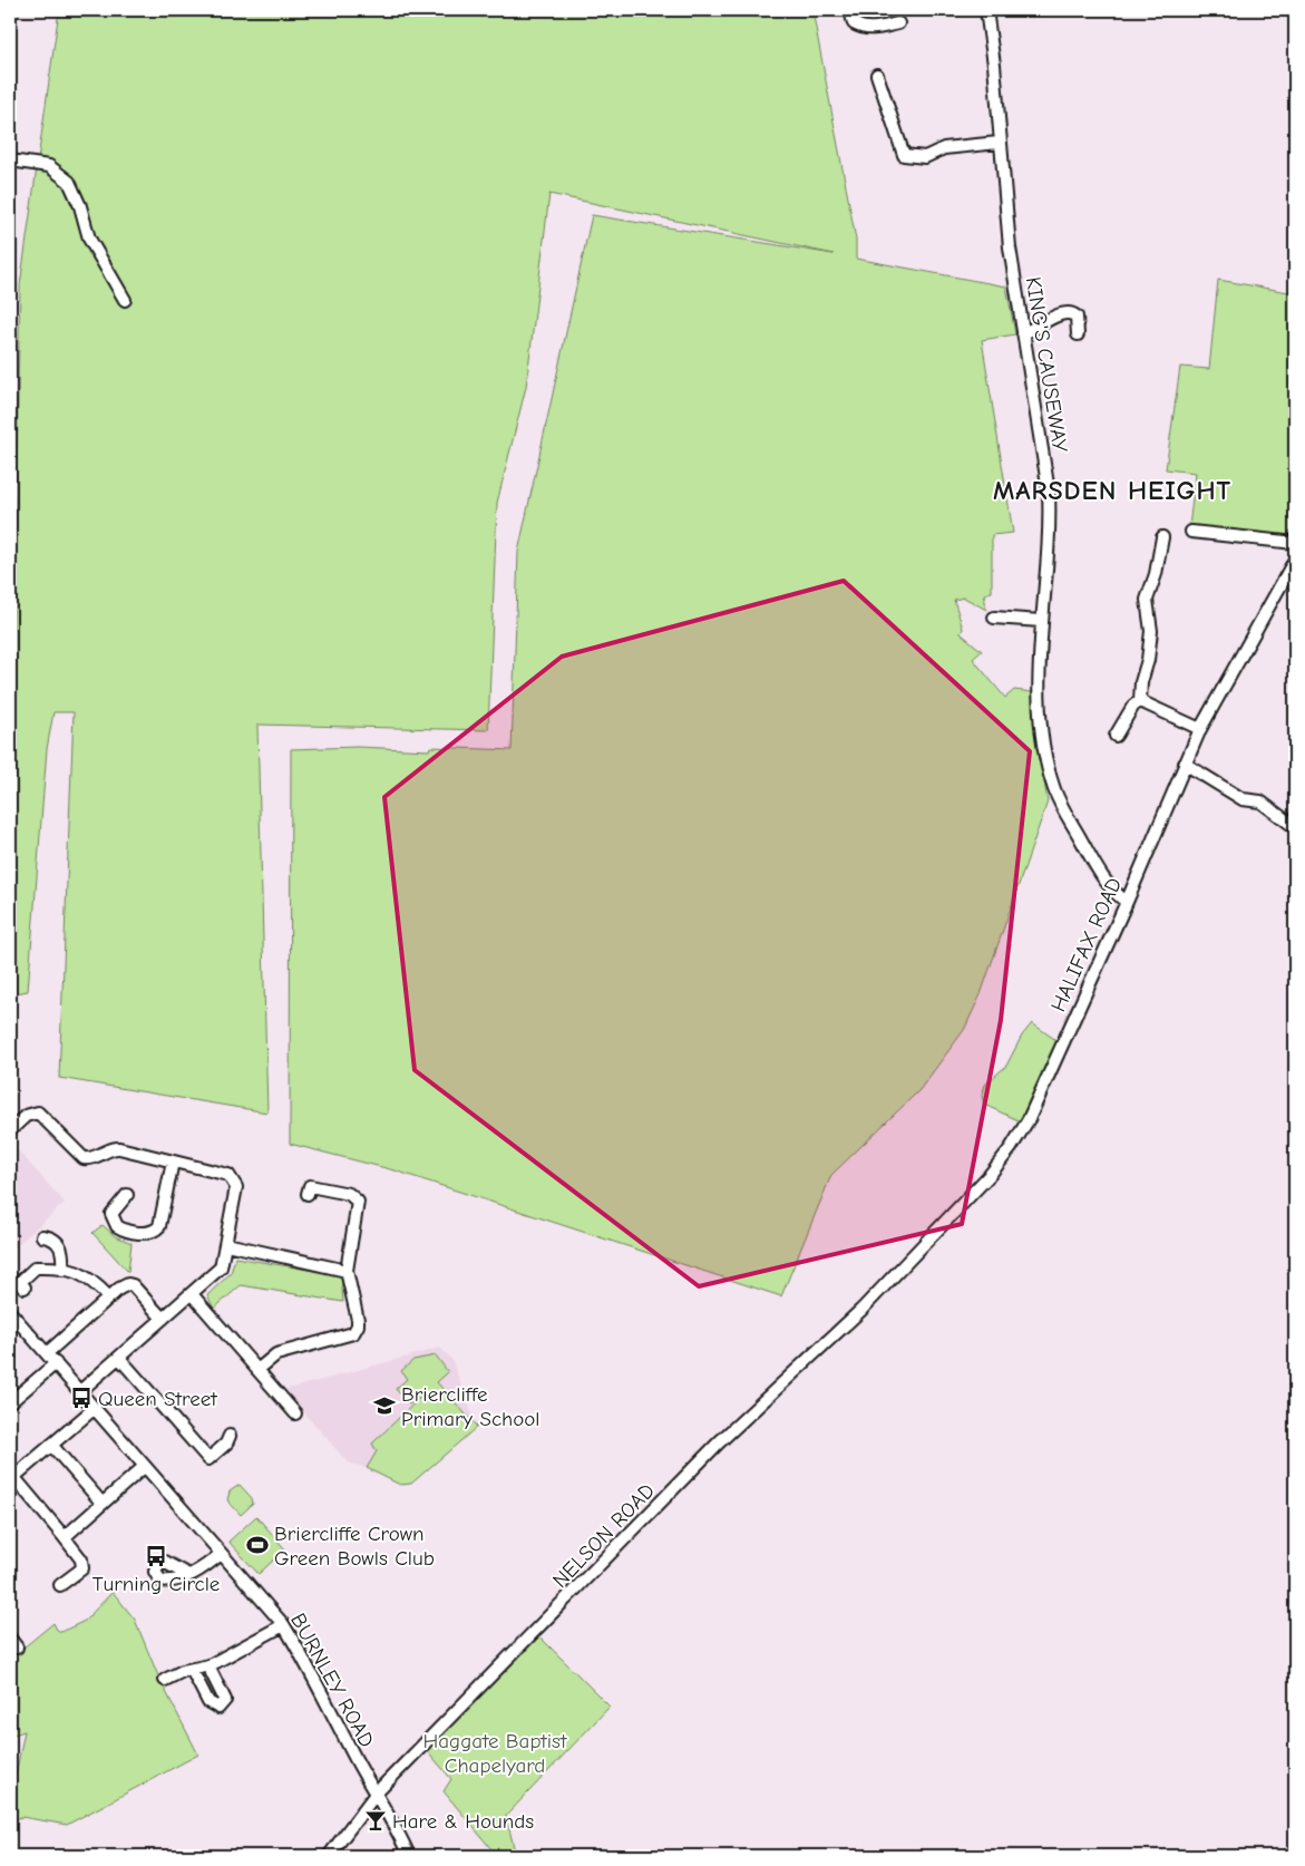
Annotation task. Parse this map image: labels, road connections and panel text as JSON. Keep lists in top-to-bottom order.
{
  "streets": {
    "street": [
      "KING'S CAUSEWAY",
      "HALIFAX ROAD",
      "NELSON ROAD",
      "BURNLEY ROAD"
    ]
  },
  "crossings": [
    ["KING'S CAUSEWAY", "HALIFAX ROAD"],
    ["HALIFAX ROAD", "NELSON ROAD"],
    ["NELSON ROAD", "BURNLEY ROAD"]
  ],
  "districts": ["MARSDEN HEIGHT"],
  "parks": ["Haggate Baptist Chapelyard"],
  "places": {
    "bus stop": ["Queen Street", "Turning Circle"],
    "school or university": ["Briercliffe Primary School"],
    "sports": ["Briercliffe Crown Green Bowls Club"],
    "bar": ["Hare & Hounds"]
  }
}
